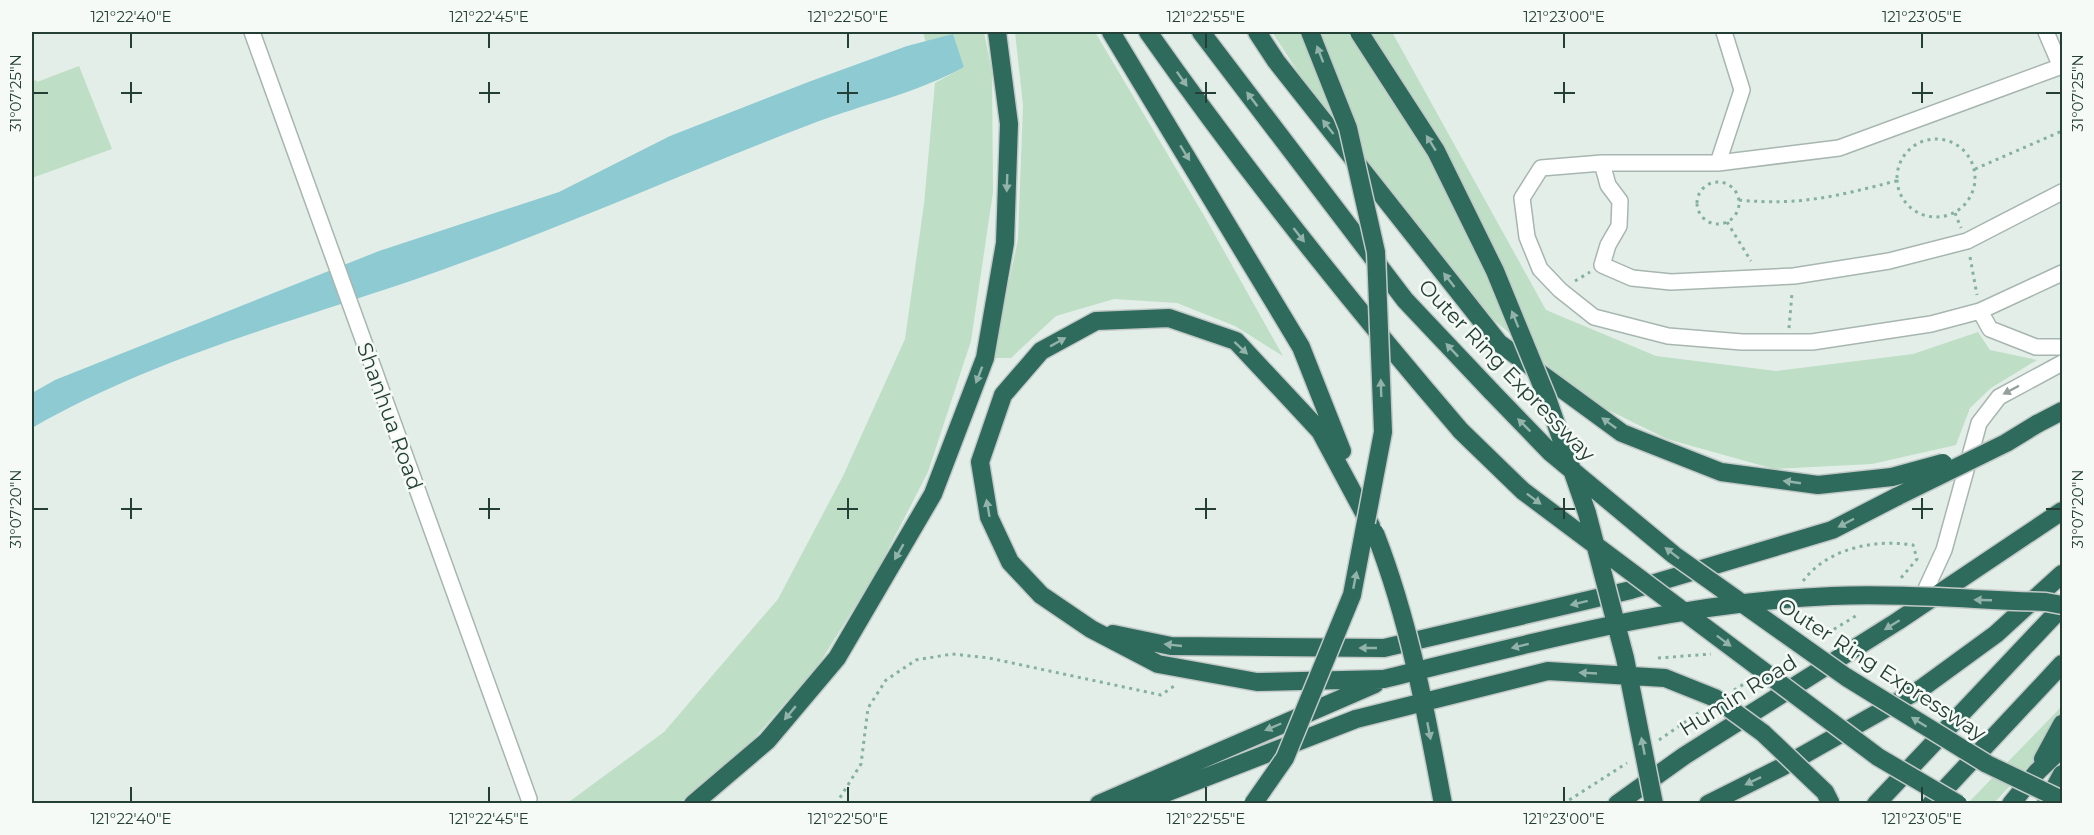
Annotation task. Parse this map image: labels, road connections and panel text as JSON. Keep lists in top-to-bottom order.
{
  "streets": {
    "highway": ["Outer Ring Expressway", "Humin Road"],
    "street": ["Shanhua Road"]
  },
  "coordinates": [
    "121°22'40\"E",
    "121°22'45\"E",
    "121°22'50\"E",
    "121°22'55\"E",
    "121°23'00\"E",
    "121°23'05\"E",
    "31°07'25\"N",
    "31°07'20\"N"
  ]
}
